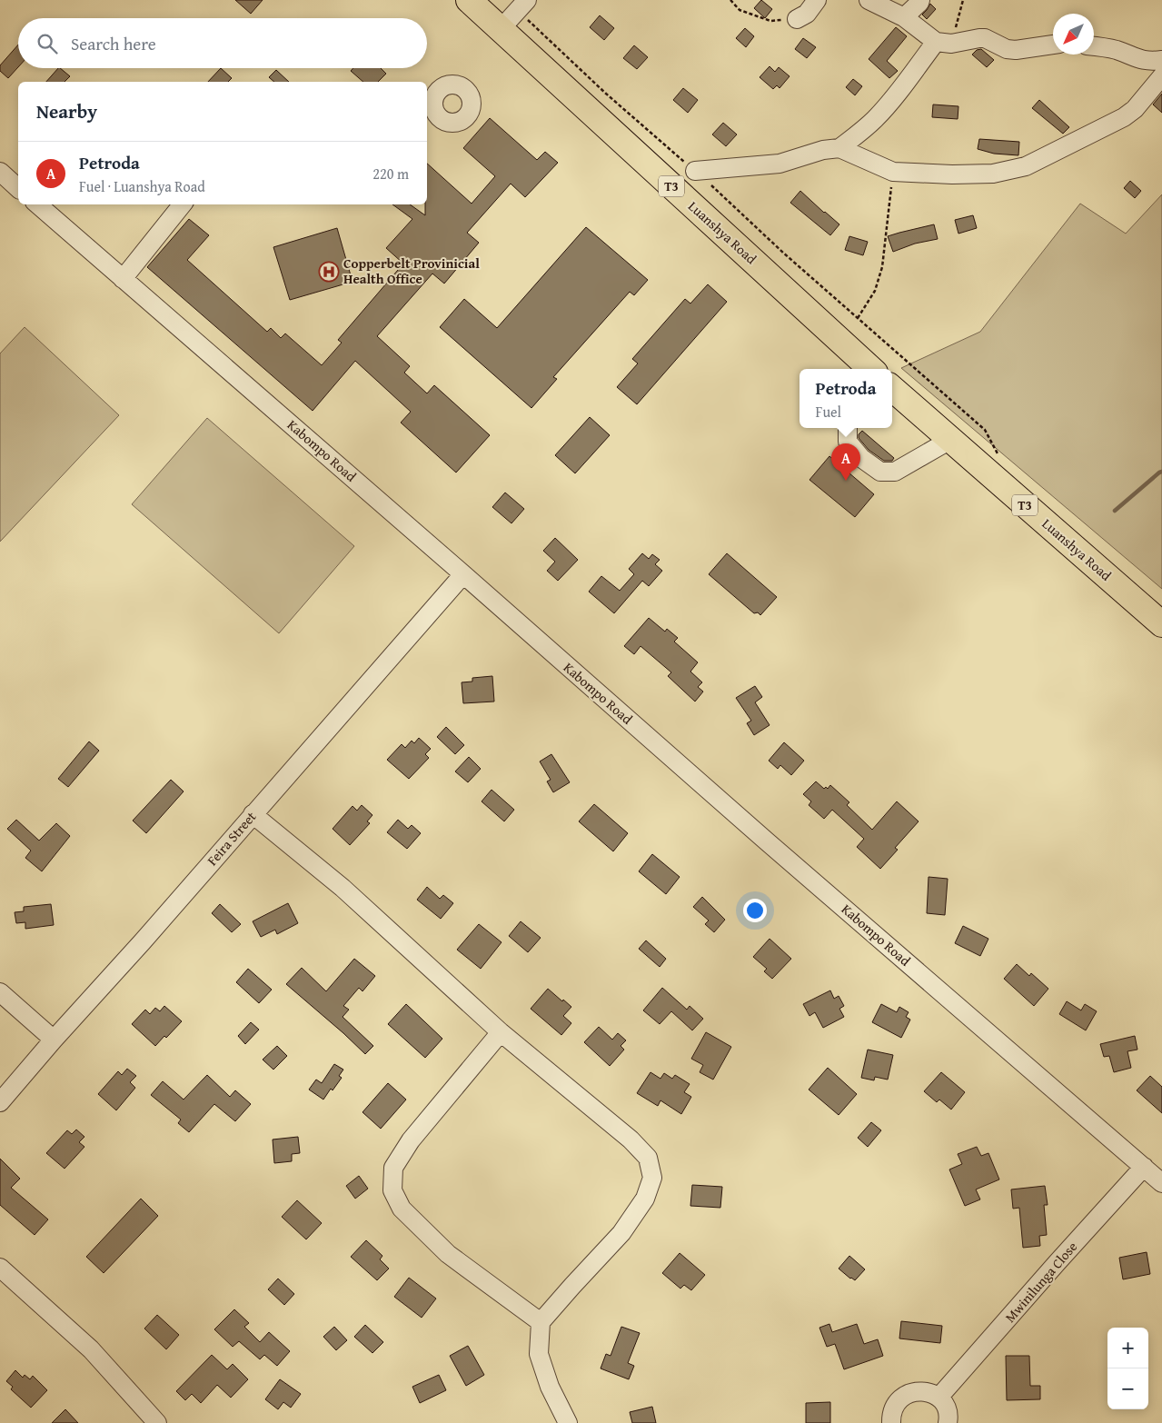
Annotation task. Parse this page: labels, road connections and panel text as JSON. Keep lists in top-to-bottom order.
{
  "streets": {
    "highway": ["T3", "Luanshya Road"],
    "street": ["Kabompo Road", "Feira Street", "Mwinilunga Close"]
  },
  "crossings": [
    ["Kabompo Road", "Feira Street"],
    ["Kabompo Road", "Mwinilunga Close"]
  ],
  "places": {
    "hospital": ["Copperbelt Provinicial Health Office"]
  },
  "north": "bottom left",
  "page": {
    "search": "Search here",
    "heading": "Nearby",
    "list": [
      {
        "mark": "A",
        "name": "Petroda",
        "note": "Fuel · Luanshya Road",
        "value": "220 m"
      }
    ],
    "popup": ["Petroda", "Fuel"],
    "pins": "A",
    "map_buttons": ["+", "−"]
  }
}
